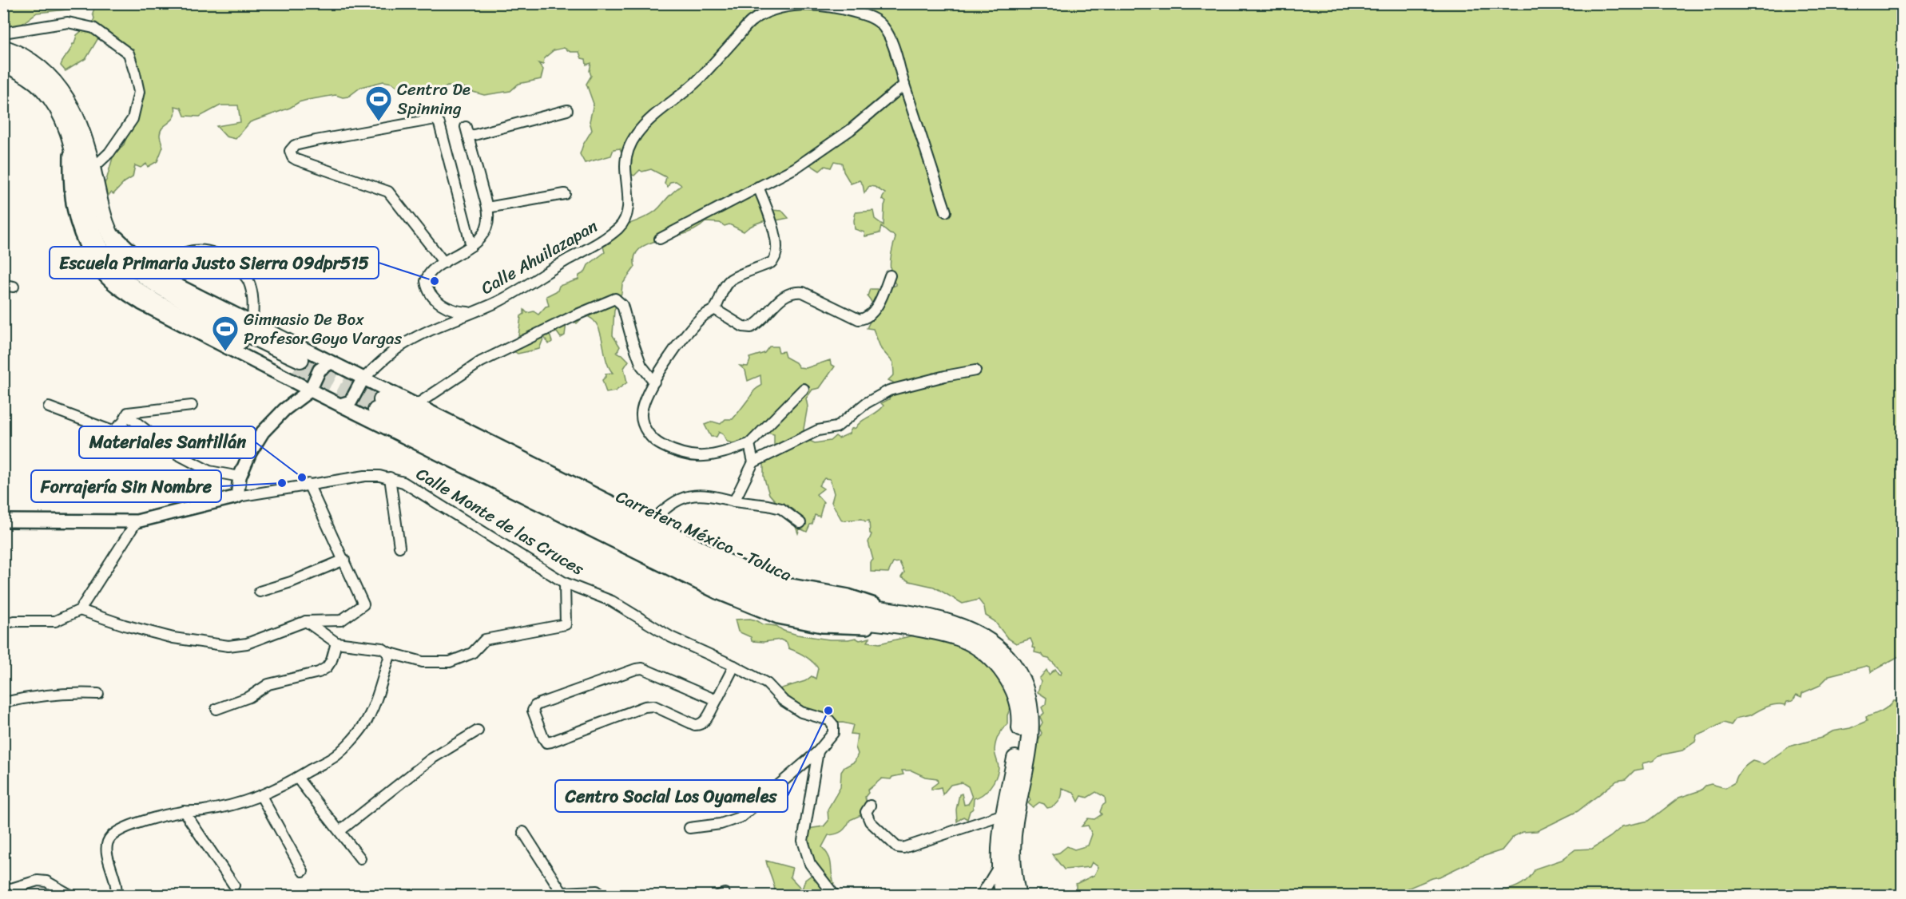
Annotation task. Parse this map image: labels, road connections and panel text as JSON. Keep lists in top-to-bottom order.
{
  "streets": {
    "main road": ["Carretera México - Toluca"],
    "street": ["Calle Ahuilazapan", "Calle Monte de las Cruces"]
  },
  "places": {
    "sports": ["Centro De Spinning", "Gimnasio De Box Profesor Goyo Vargas"],
    "other": [
      "Escuela Primaria Justo Sierra 09dpr515",
      "Materiales Santillán",
      "Forrajería Sin Nombre",
      "Centro Social Los Oyameles"
    ]
  }
}
